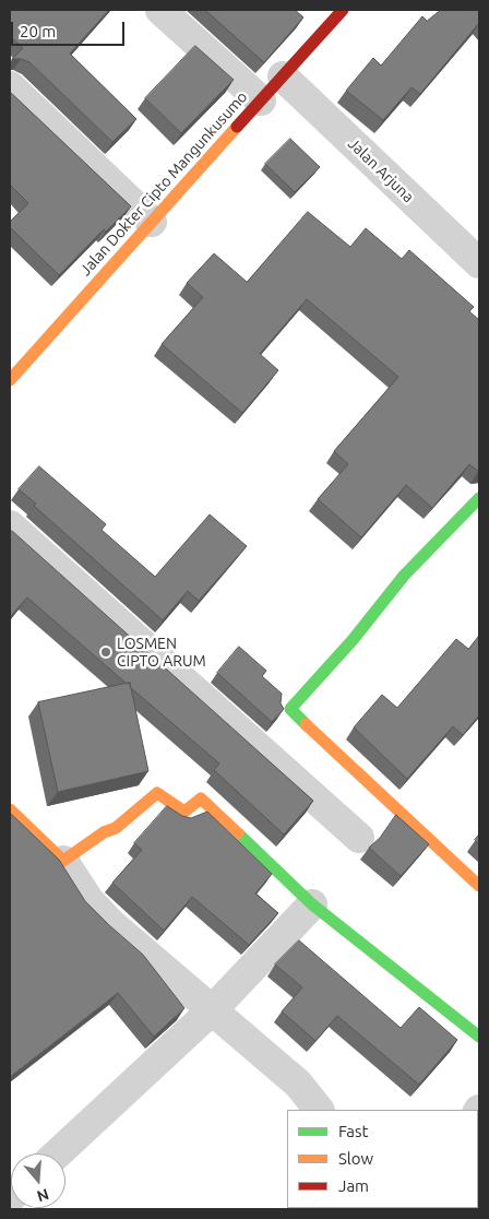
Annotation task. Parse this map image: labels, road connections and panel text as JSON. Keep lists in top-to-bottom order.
{
  "streets": {
    "street": ["Jalan Arjuna", "Jalan Dokter Cipto Mangunkusumo"]
  },
  "crossings": [
    ["Jalan Arjuna", "Jalan Dokter Cipto Mangunkusumo"]
  ],
  "places": ["LOSMEN CIPTO ARUM"],
  "legend": ["Fast", "Slow", "Jam"],
  "scale_bar": "20 m",
  "north": "bottom"
}
